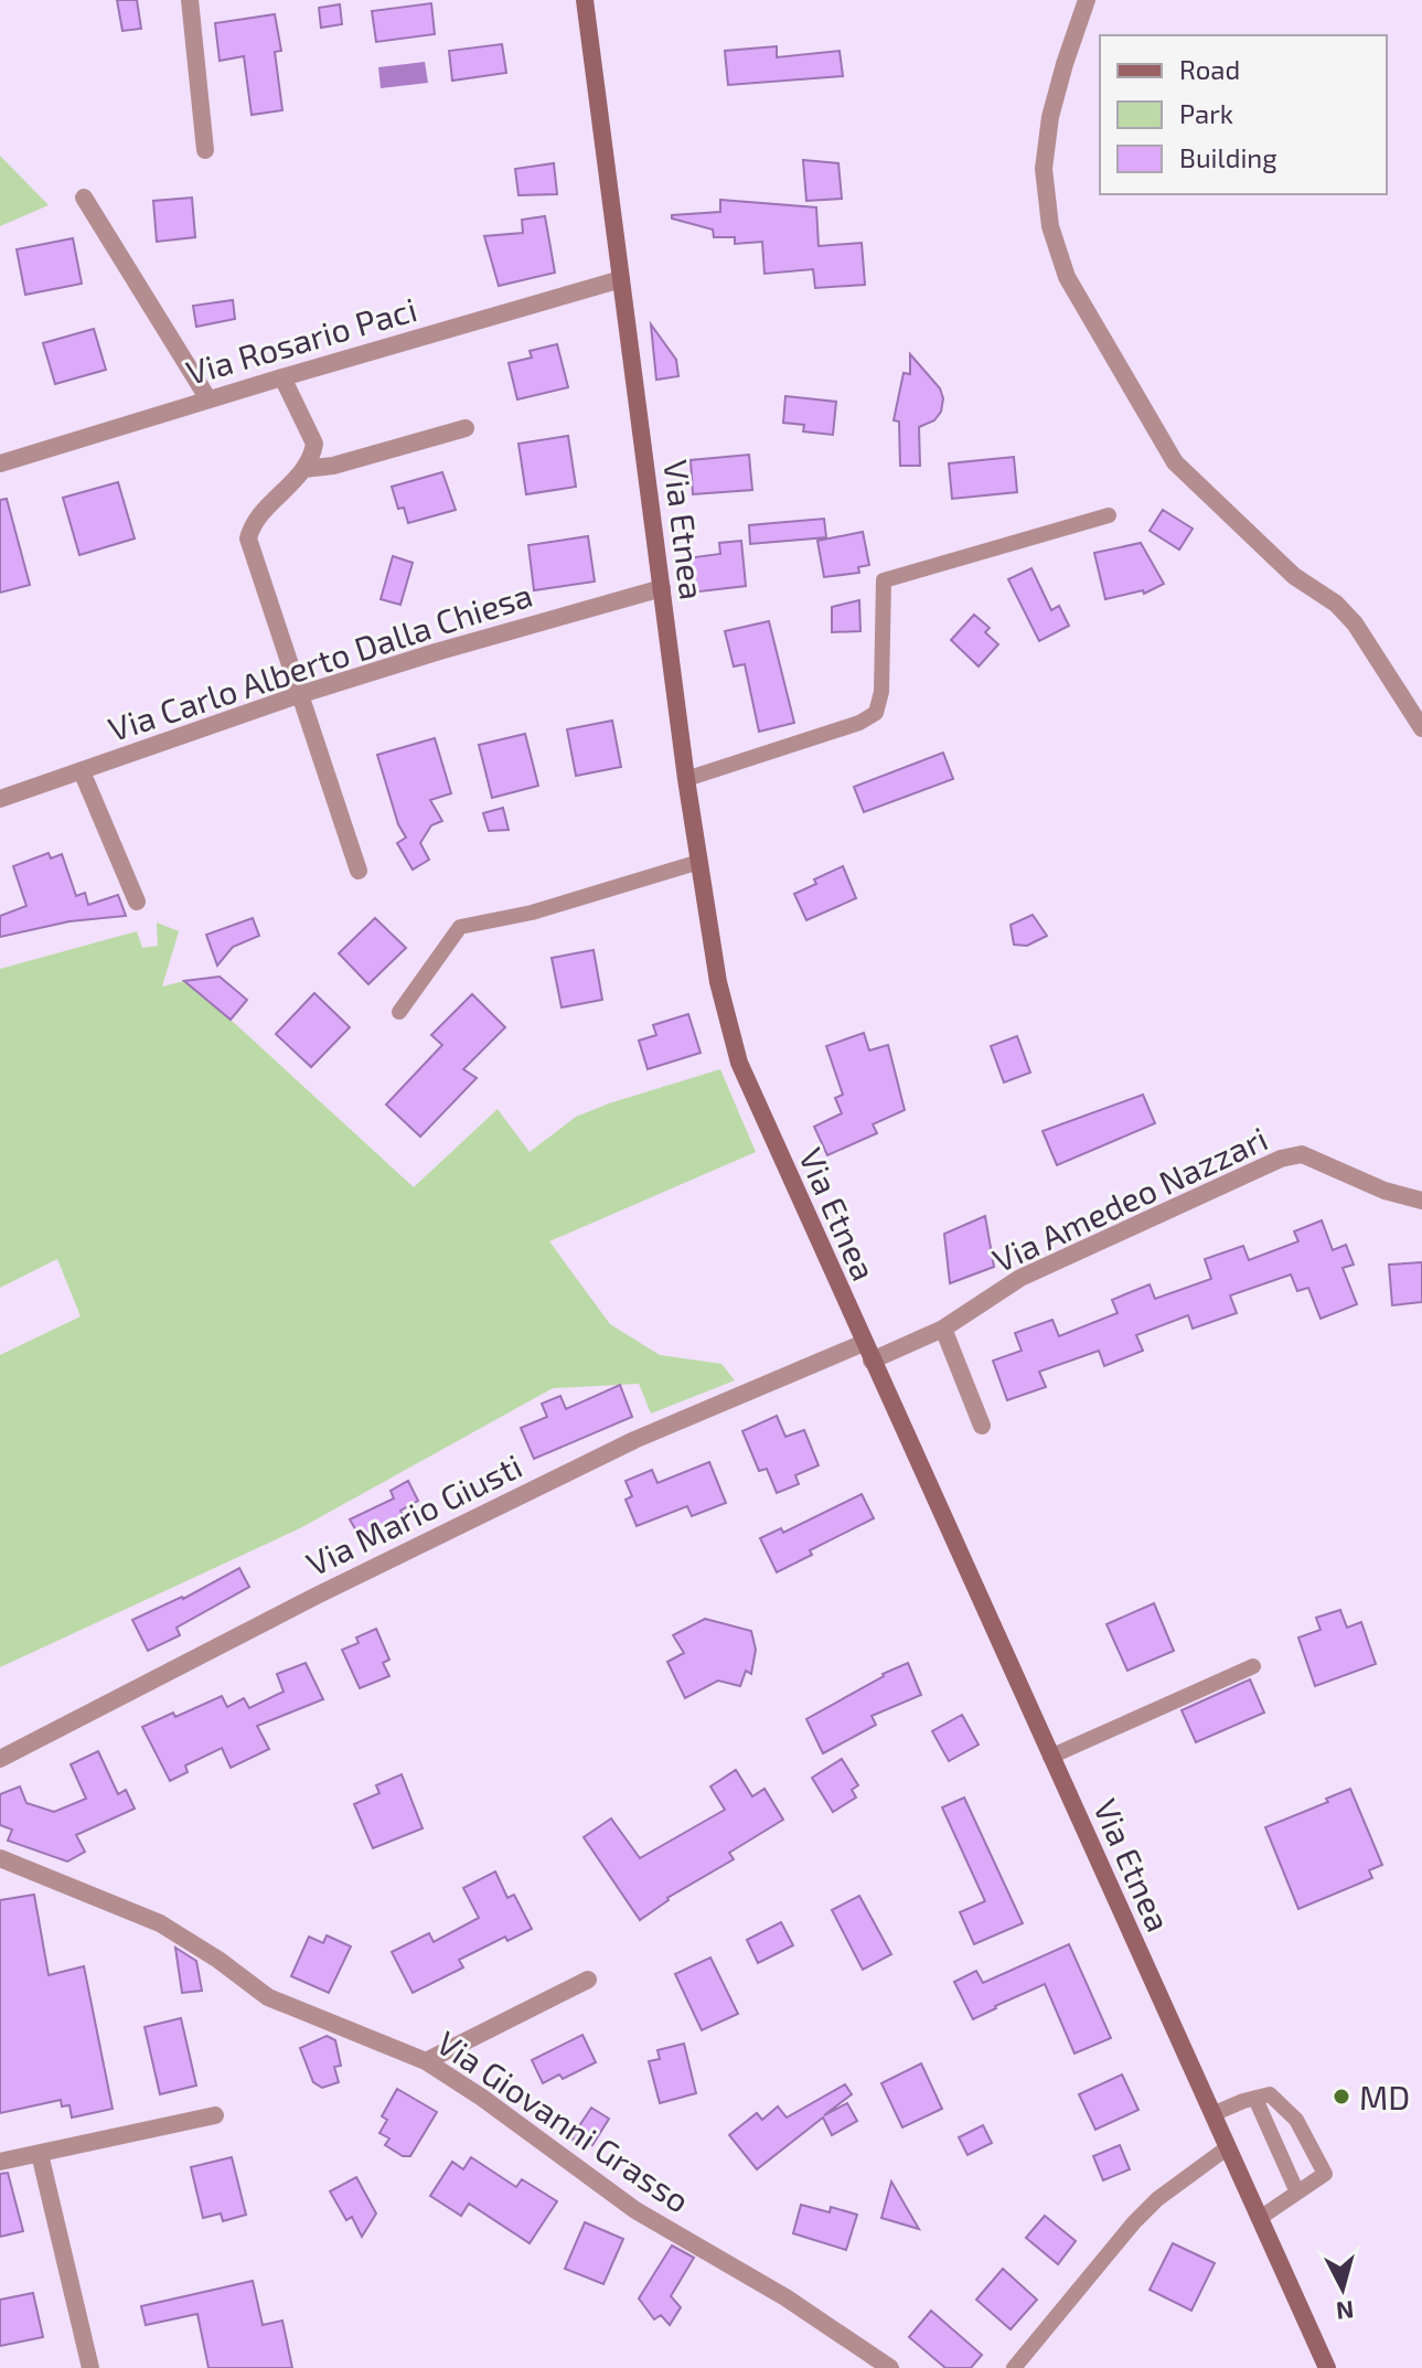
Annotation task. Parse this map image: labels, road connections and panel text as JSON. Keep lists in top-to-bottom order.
{
  "streets": {
    "main road": ["Via Etnea"],
    "street": [
      "Via Rosario Paci",
      "Via Carlo Alberto Dalla Chiesa",
      "Via Amedeo Nazzari",
      "Via Mario Giusti",
      "Via Giovanni Grasso"
    ]
  },
  "crossings": [
    ["Via Rosario Paci", "Via Etnea"],
    ["Via Etnea", "Via Carlo Alberto Dalla Chiesa"],
    ["Via Etnea", "Via Amedeo Nazzari"],
    ["Via Etnea", "Via Mario Giusti"]
  ],
  "places": ["MD"],
  "legend": ["Road", "Park", "Building"],
  "north": "bottom"
}
